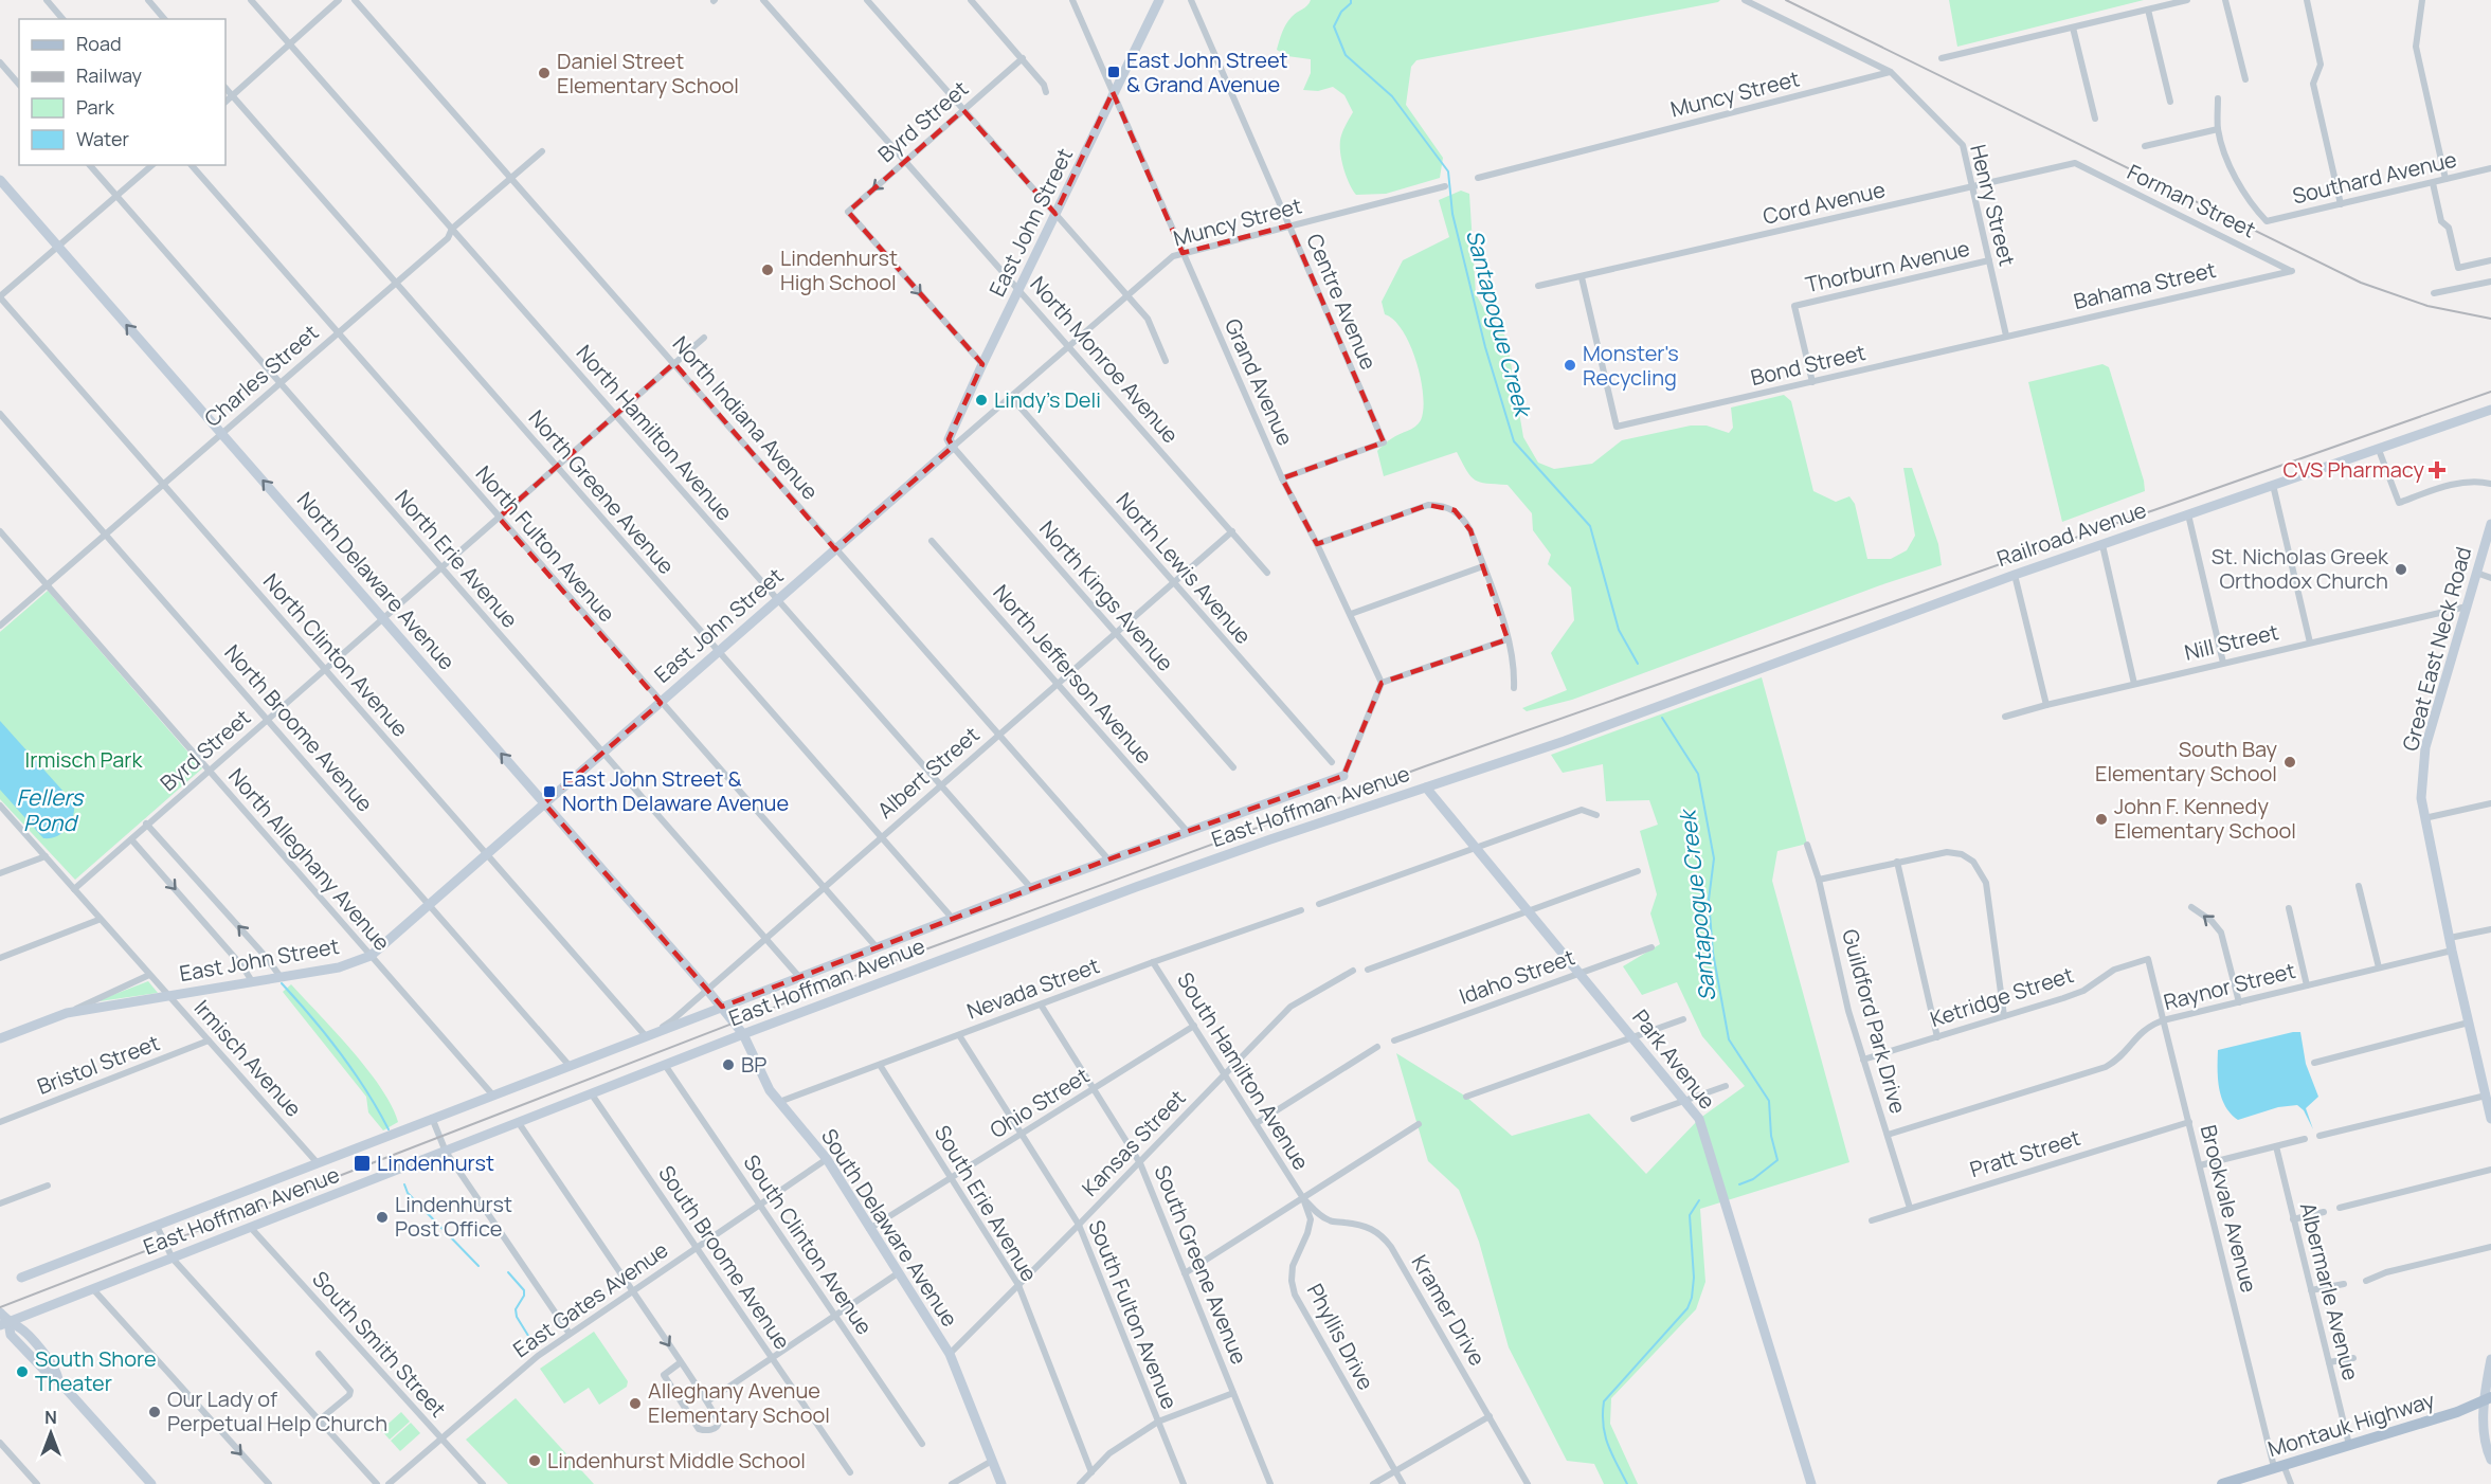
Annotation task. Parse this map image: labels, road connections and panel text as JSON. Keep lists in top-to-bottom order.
{
  "streets": {
    "main road": ["Montauk Highway"],
    "street": [
      "Muncy Street",
      "Byrd Street",
      "Southard Avenue",
      "Forman Street",
      "Cord Avenue",
      "Henry Street",
      "East John Street",
      "Thorburn Avenue",
      "Bahama Street",
      "Centre Avenue",
      "North Monroe Avenue",
      "Bond Street",
      "Charles Street",
      "Grand Avenue",
      "North Indiana Avenue",
      "North Hamilton Avenue",
      "North Greene Avenue",
      "Railroad Avenue",
      "North Fulton Avenue",
      "North Erie Avenue",
      "North Lewis Avenue",
      "North Delaware Avenue",
      "North Kings Avenue",
      "Nill Street",
      "Great East Neck Road",
      "North Clinton Avenue",
      "North Jefferson Avenue",
      "North Broome Avenue",
      "Albert Street",
      "East Hoffman Avenue",
      "North Alleghany Avenue",
      "Idaho Street",
      "Raynor Street",
      "Nevada Street",
      "Ketridge Street",
      "Guildford Park Drive",
      "Irmisch Avenue",
      "Park Avenue",
      "Bristol Street",
      "South Hamilton Avenue",
      "Ohio Street",
      "Kansas Street",
      "Pratt Street",
      "South Erie Avenue",
      "Brookvale Avenue",
      "South Delaware Avenue",
      "South Clinton Avenue",
      "South Broome Avenue",
      "South Greene Avenue",
      "Albermarle Avenue",
      "East Gates Avenue",
      "Kramer Drive",
      "South Fulton Avenue",
      "Phyllis Drive",
      "South Smith Street"
    ]
  },
  "crossings": [
    ["Muncy Street", "Henry Street"],
    ["Muncy Street", "East John Street"],
    ["Muncy Street", "Centre Avenue"],
    ["Muncy Street", "North Monroe Avenue"],
    ["Muncy Street", "Grand Avenue"],
    ["Muncy Street", "North Lewis Avenue"],
    ["Muncy Street", "North Kings Avenue"],
    ["Byrd Street", "East John Street"],
    ["Byrd Street", "North Monroe Avenue"],
    ["Byrd Street", "North Indiana Avenue"],
    ["Byrd Street", "North Hamilton Avenue"],
    ["Byrd Street", "North Greene Avenue"],
    ["Byrd Street", "North Fulton Avenue"],
    ["Byrd Street", "North Erie Avenue"],
    ["Byrd Street", "North Delaware Avenue"],
    ["Byrd Street", "North Clinton Avenue"],
    ["Byrd Street", "North Broome Avenue"],
    ["Byrd Street", "North Alleghany Avenue"],
    ["Byrd Street", "Irmisch Avenue"],
    ["Forman Street", "Cord Avenue"],
    ["Forman Street", "Bahama Street"],
    ["Cord Avenue", "Henry Street"],
    ["Cord Avenue", "Bond Street"],
    ["Henry Street", "Thorburn Avenue"],
    ["Henry Street", "Bahama Street"],
    ["Henry Street", "Bond Street"],
    ["East John Street", "North Monroe Avenue"],
    ["East John Street", "Grand Avenue"],
    ["East John Street", "North Indiana Avenue"],
    ["East John Street", "North Hamilton Avenue"],
    ["East John Street", "North Greene Avenue"],
    ["East John Street", "North Fulton Avenue"],
    ["East John Street", "North Erie Avenue"],
    ["East John Street", "North Delaware Avenue"],
    ["East John Street", "North Kings Avenue"],
    ["East John Street", "North Clinton Avenue"],
    ["East John Street", "North Broome Avenue"],
    ["East John Street", "North Alleghany Avenue"],
    ["East John Street", "Irmisch Avenue"],
    ["Thorburn Avenue", "Bond Street"],
    ["Bahama Street", "Bond Street"],
    ["Centre Avenue", "Grand Avenue"],
    ["North Monroe Avenue", "Albert Street"],
    ["Charles Street", "North Indiana Avenue"],
    ["Charles Street", "North Hamilton Avenue"],
    ["Charles Street", "North Greene Avenue"],
    ["Charles Street", "North Fulton Avenue"],
    ["Charles Street", "North Erie Avenue"],
    ["Charles Street", "North Delaware Avenue"],
    ["Charles Street", "North Clinton Avenue"],
    ["Charles Street", "North Broome Avenue"],
    ["Charles Street", "North Alleghany Avenue"],
    ["North Indiana Avenue", "Albert Street"],
    ["North Indiana Avenue", "East Hoffman Avenue"],
    ["North Hamilton Avenue", "Albert Street"],
    ["North Hamilton Avenue", "East Hoffman Avenue"],
    ["North Greene Avenue", "Albert Street"],
    ["North Greene Avenue", "East Hoffman Avenue"],
    ["Railroad Avenue", "East Hoffman Avenue"],
    ["North Fulton Avenue", "Albert Street"],
    ["North Fulton Avenue", "East Hoffman Avenue"],
    ["North Erie Avenue", "Albert Street"],
    ["North Erie Avenue", "East Hoffman Avenue"],
    ["North Lewis Avenue", "Albert Street"],
    ["North Delaware Avenue", "Albert Street"],
    ["North Delaware Avenue", "East Hoffman Avenue"],
    ["North Delaware Avenue", "South Delaware Avenue"],
    ["North Kings Avenue", "Albert Street"],
    ["Nill Street", "Great East Neck Road"],
    ["Great East Neck Road", "Raynor Street"],
    ["North Clinton Avenue", "Albert Street"],
    ["North Clinton Avenue", "East Hoffman Avenue"],
    ["North Jefferson Avenue", "Albert Street"],
    ["North Jefferson Avenue", "East Hoffman Avenue"],
    ["North Broome Avenue", "East Hoffman Avenue"],
    ["Albert Street", "East Hoffman Avenue"],
    ["East Hoffman Avenue", "North Alleghany Avenue"],
    ["East Hoffman Avenue", "Irmisch Avenue"],
    ["East Hoffman Avenue", "Park Avenue"],
    ["East Hoffman Avenue", "South Delaware Avenue"],
    ["East Hoffman Avenue", "South Clinton Avenue"],
    ["East Hoffman Avenue", "South Broome Avenue"],
    ["East Hoffman Avenue", "South Smith Street"],
    ["Idaho Street", "Park Avenue"],
    ["Raynor Street", "Guildford Park Drive"],
    ["Raynor Street", "Brookvale Avenue"],
    ["Nevada Street", "South Hamilton Avenue"],
    ["Nevada Street", "South Erie Avenue"],
    ["Nevada Street", "South Delaware Avenue"],
    ["Nevada Street", "South Greene Avenue"],
    ["Nevada Street", "South Fulton Avenue"],
    ["Ketridge Street", "Guildford Park Drive"],
    ["Ketridge Street", "Brookvale Avenue"],
    ["Guildford Park Drive", "Pratt Street"],
    ["Irmisch Avenue", "Bristol Street"],
    ["South Hamilton Avenue", "Ohio Street"],
    ["South Hamilton Avenue", "Kansas Street"],
    ["South Hamilton Avenue", "Kramer Drive"],
    ["South Hamilton Avenue", "Phyllis Drive"],
    ["Ohio Street", "South Erie Avenue"],
    ["Ohio Street", "South Delaware Avenue"],
    ["Ohio Street", "South Greene Avenue"],
    ["Ohio Street", "South Fulton Avenue"],
    ["Kansas Street", "South Erie Avenue"],
    ["Kansas Street", "South Delaware Avenue"],
    ["Kansas Street", "South Greene Avenue"],
    ["Kansas Street", "South Fulton Avenue"],
    ["Pratt Street", "Brookvale Avenue"],
    ["Brookvale Avenue", "Montauk Highway"],
    ["South Delaware Avenue", "East Gates Avenue"],
    ["South Clinton Avenue", "East Gates Avenue"],
    ["South Broome Avenue", "East Gates Avenue"],
    ["Albermarle Avenue", "Montauk Highway"],
    ["East Gates Avenue", "South Smith Street"],
    ["Kramer Drive", "Phyllis Drive"]
  ],
  "one_way": ["North Delaware Avenue"],
  "water": ["Santapogue Creek", "Fellers Pond"],
  "parks": ["Irmisch Park"],
  "places": {
    "transit": ["East John Street & Grand Avenue", "East John Street & North Delaware Avenue", "Lindenhurst"],
    "other": [
      "Daniel Street Elementary School",
      "Lindenhurst High School",
      "Monster's Recycling",
      "Lindy's Deli",
      "St. Nicholas Greek Orthodox Church",
      "South Bay Elementary School",
      "John F. Kennedy Elementary School",
      "BP",
      "Lindenhurst Post Office",
      "South Shore Theater",
      "Alleghany Avenue Elementary School",
      "Our Lady of Perpetual Help Church",
      "Lindenhurst Middle School"
    ],
    "health": ["CVS Pharmacy"]
  },
  "legend": [
    "Road",
    "Railway",
    "Park",
    "Water"
  ],
  "north": "top"
}
